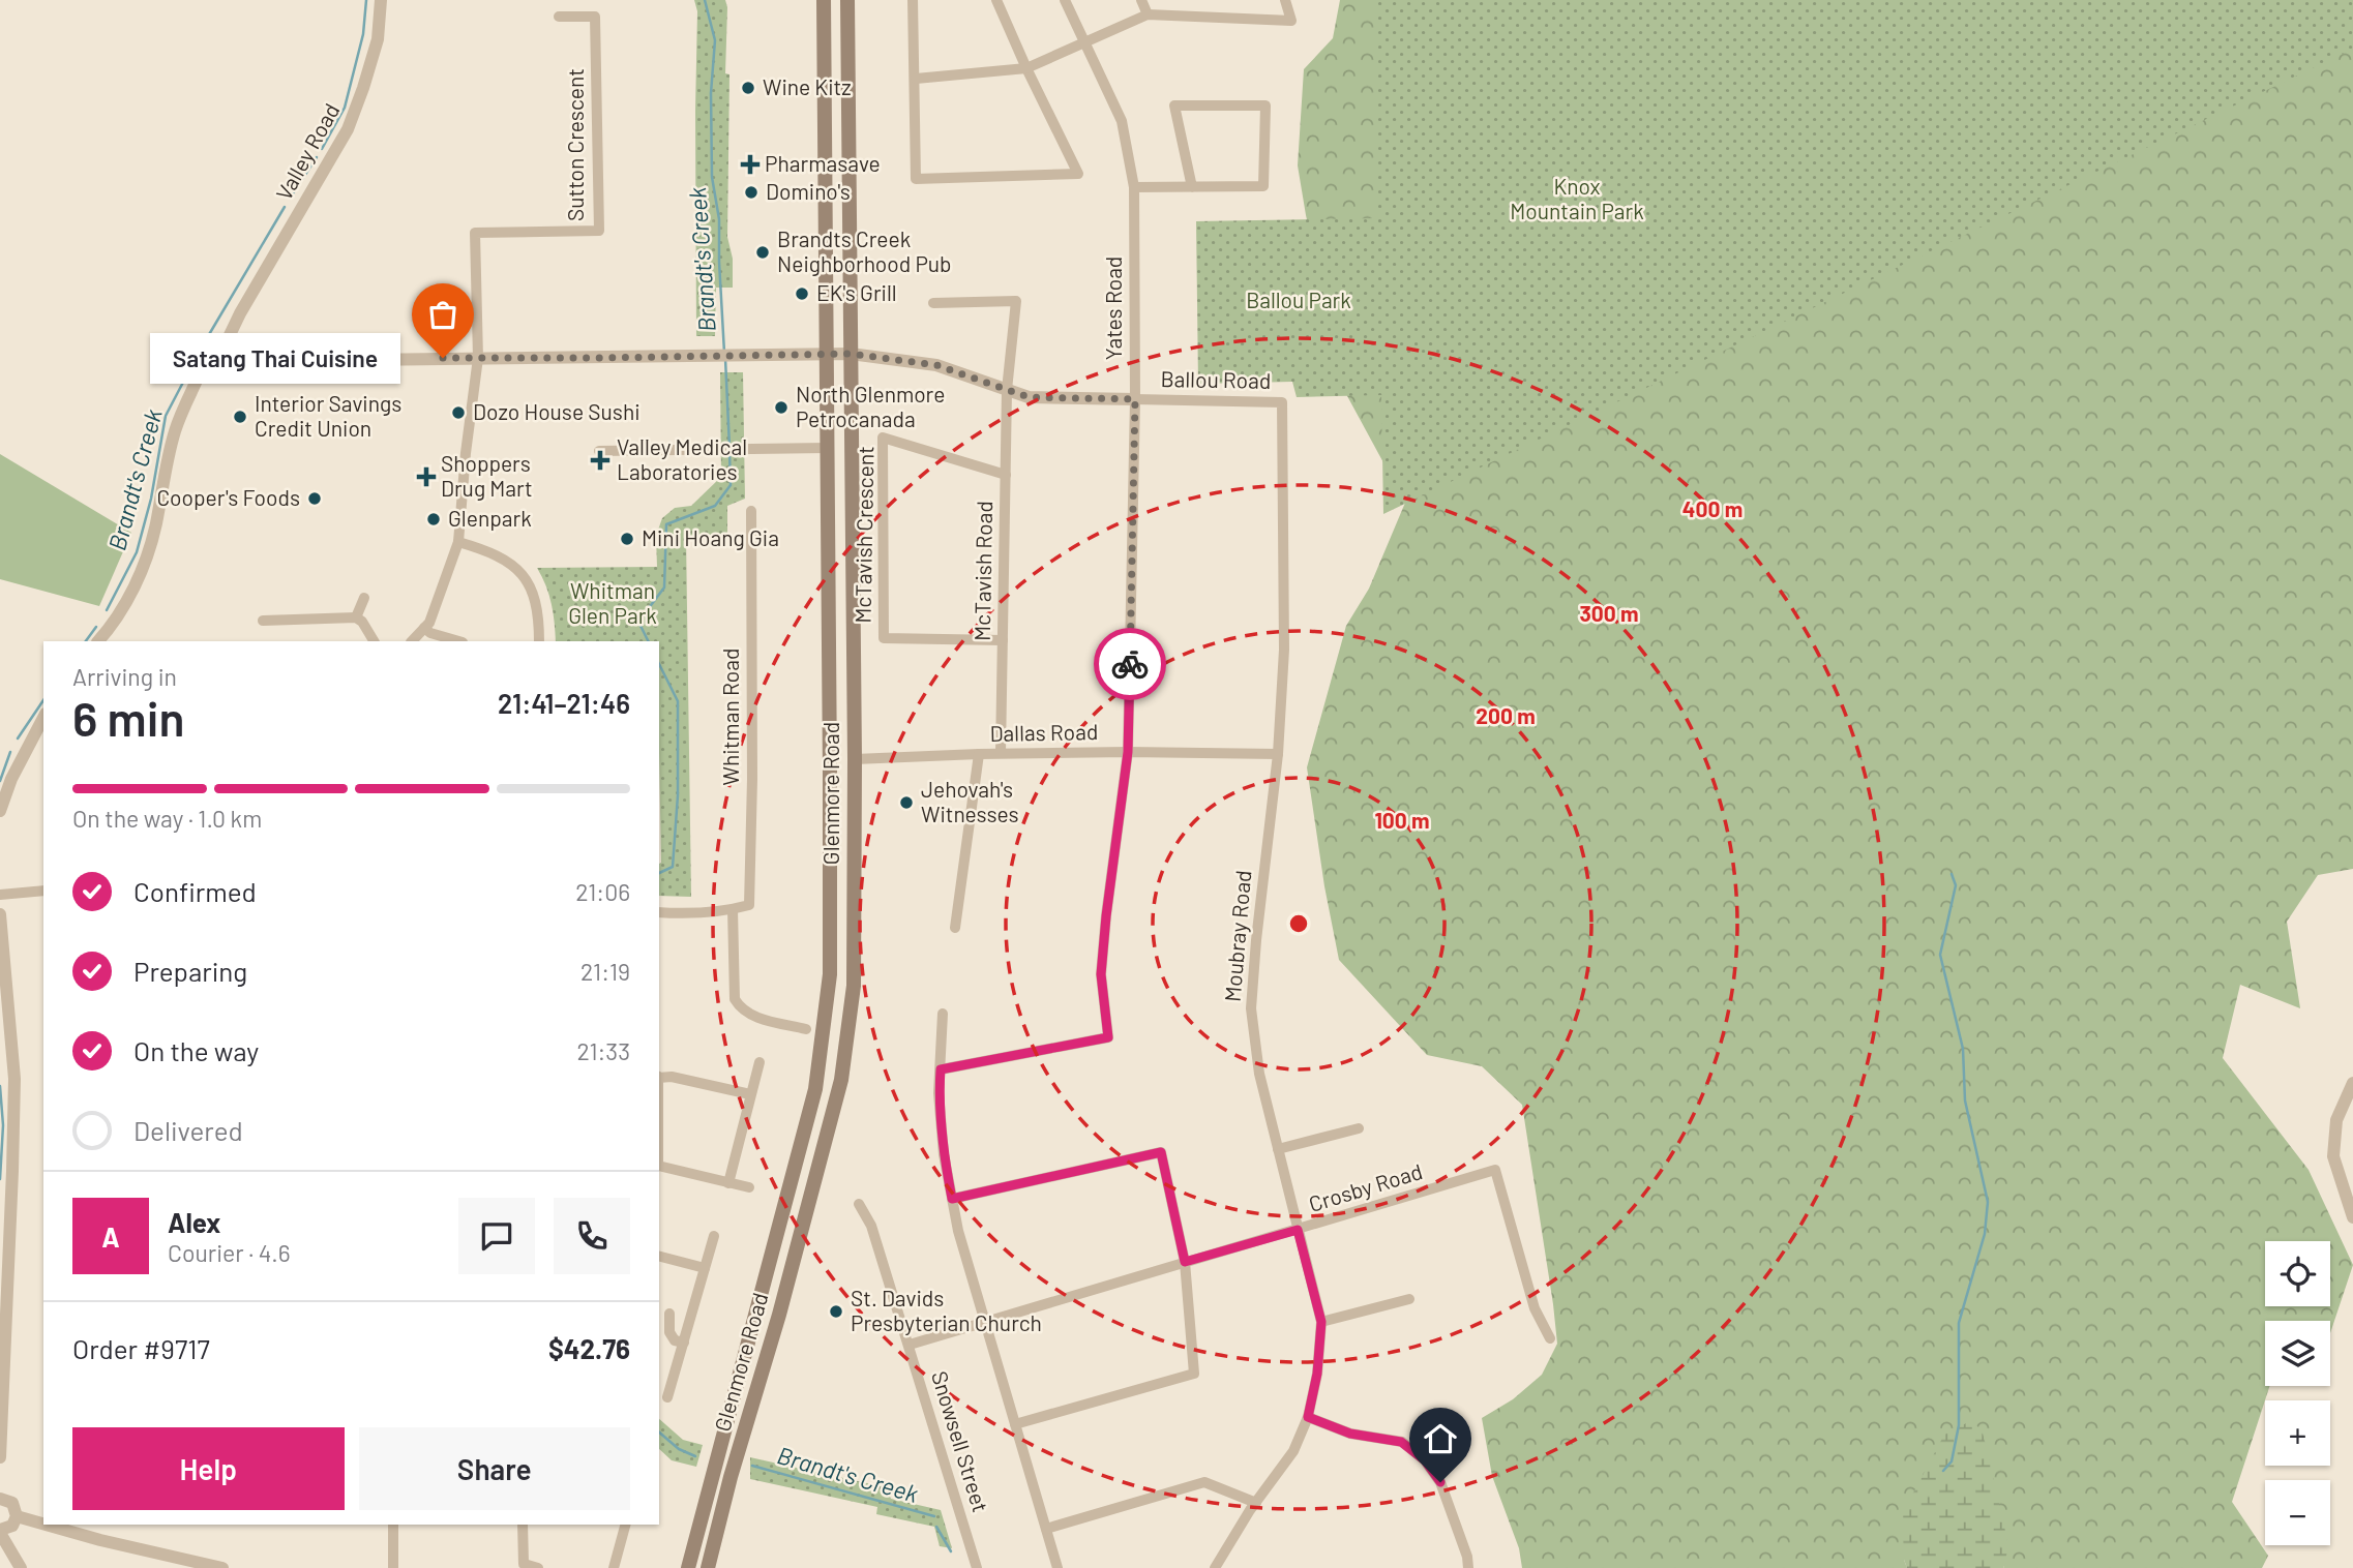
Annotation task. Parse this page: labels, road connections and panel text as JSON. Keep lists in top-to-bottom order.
{
  "streets": {
    "main road": ["Glenmore Road"],
    "street": [
      "Sutton Crescent",
      "Valley Road",
      "Yates Road",
      "Ballou Road",
      "McTavish Crescent",
      "McTavish Road",
      "Whitman Road",
      "Dallas Road",
      "Moubray Road",
      "Crosby Road",
      "Snowsell Street"
    ]
  },
  "crossings": [
    ["Sutton Crescent", "Ballou Road"],
    ["Yates Road", "Ballou Road"],
    ["Yates Road", "Dallas Road"],
    ["Ballou Road", "McTavish Road"],
    ["Ballou Road", "Glenmore Road"],
    ["Ballou Road", "Moubray Road"],
    ["McTavish Crescent", "McTavish Road"],
    ["McTavish Road", "Dallas Road"],
    ["Dallas Road", "Glenmore Road"],
    ["Dallas Road", "Moubray Road"],
    ["Moubray Road", "Crosby Road"],
    ["Crosby Road", "Snowsell Street"]
  ],
  "water": ["Brandt's Creek"],
  "parks": ["Knox Mountain Park", "Ballou Park", "Whitman Glen Park"],
  "places": {
    "other": [
      "Wine Kitz",
      "Domino's",
      "Brandts Creek Neighborhood Pub",
      "EK's Grill",
      "Satang Thai Cuisine",
      "North Glenmore Petrocanada",
      "Dozo House Sushi",
      "Interior Savings Credit Union",
      "Cooper's Foods",
      "Glenpark",
      "Mini Hoang Gia",
      "Jehovah's Witnesses",
      "St. Davids Presbyterian Church"
    ],
    "health": ["Pharmasave", "Valley Medical Laboratories", "Shoppers Drug Mart"]
  },
  "page": {
    "bubble": "Satang Thai Cuisine",
    "heading": ["6 min", "Arriving in", "21:41–21:46"],
    "panel": [
      "Alex",
      "Courier · 4.6",
      "Order #9717",
      "$42.76"
    ],
    "bar": "On the way · 1.0 km",
    "list": [
      ["Confirmed", "21:06"],
      ["Preparing", "21:19"],
      ["On the way", "21:33"],
      "Delivered"
    ],
    "round": "A",
    "map_buttons": ["+", "−"],
    "buttons": ["Help", "Share"]
  },
  "rings": [
    "400 m",
    "300 m",
    "200 m",
    "100 m"
  ]
}
